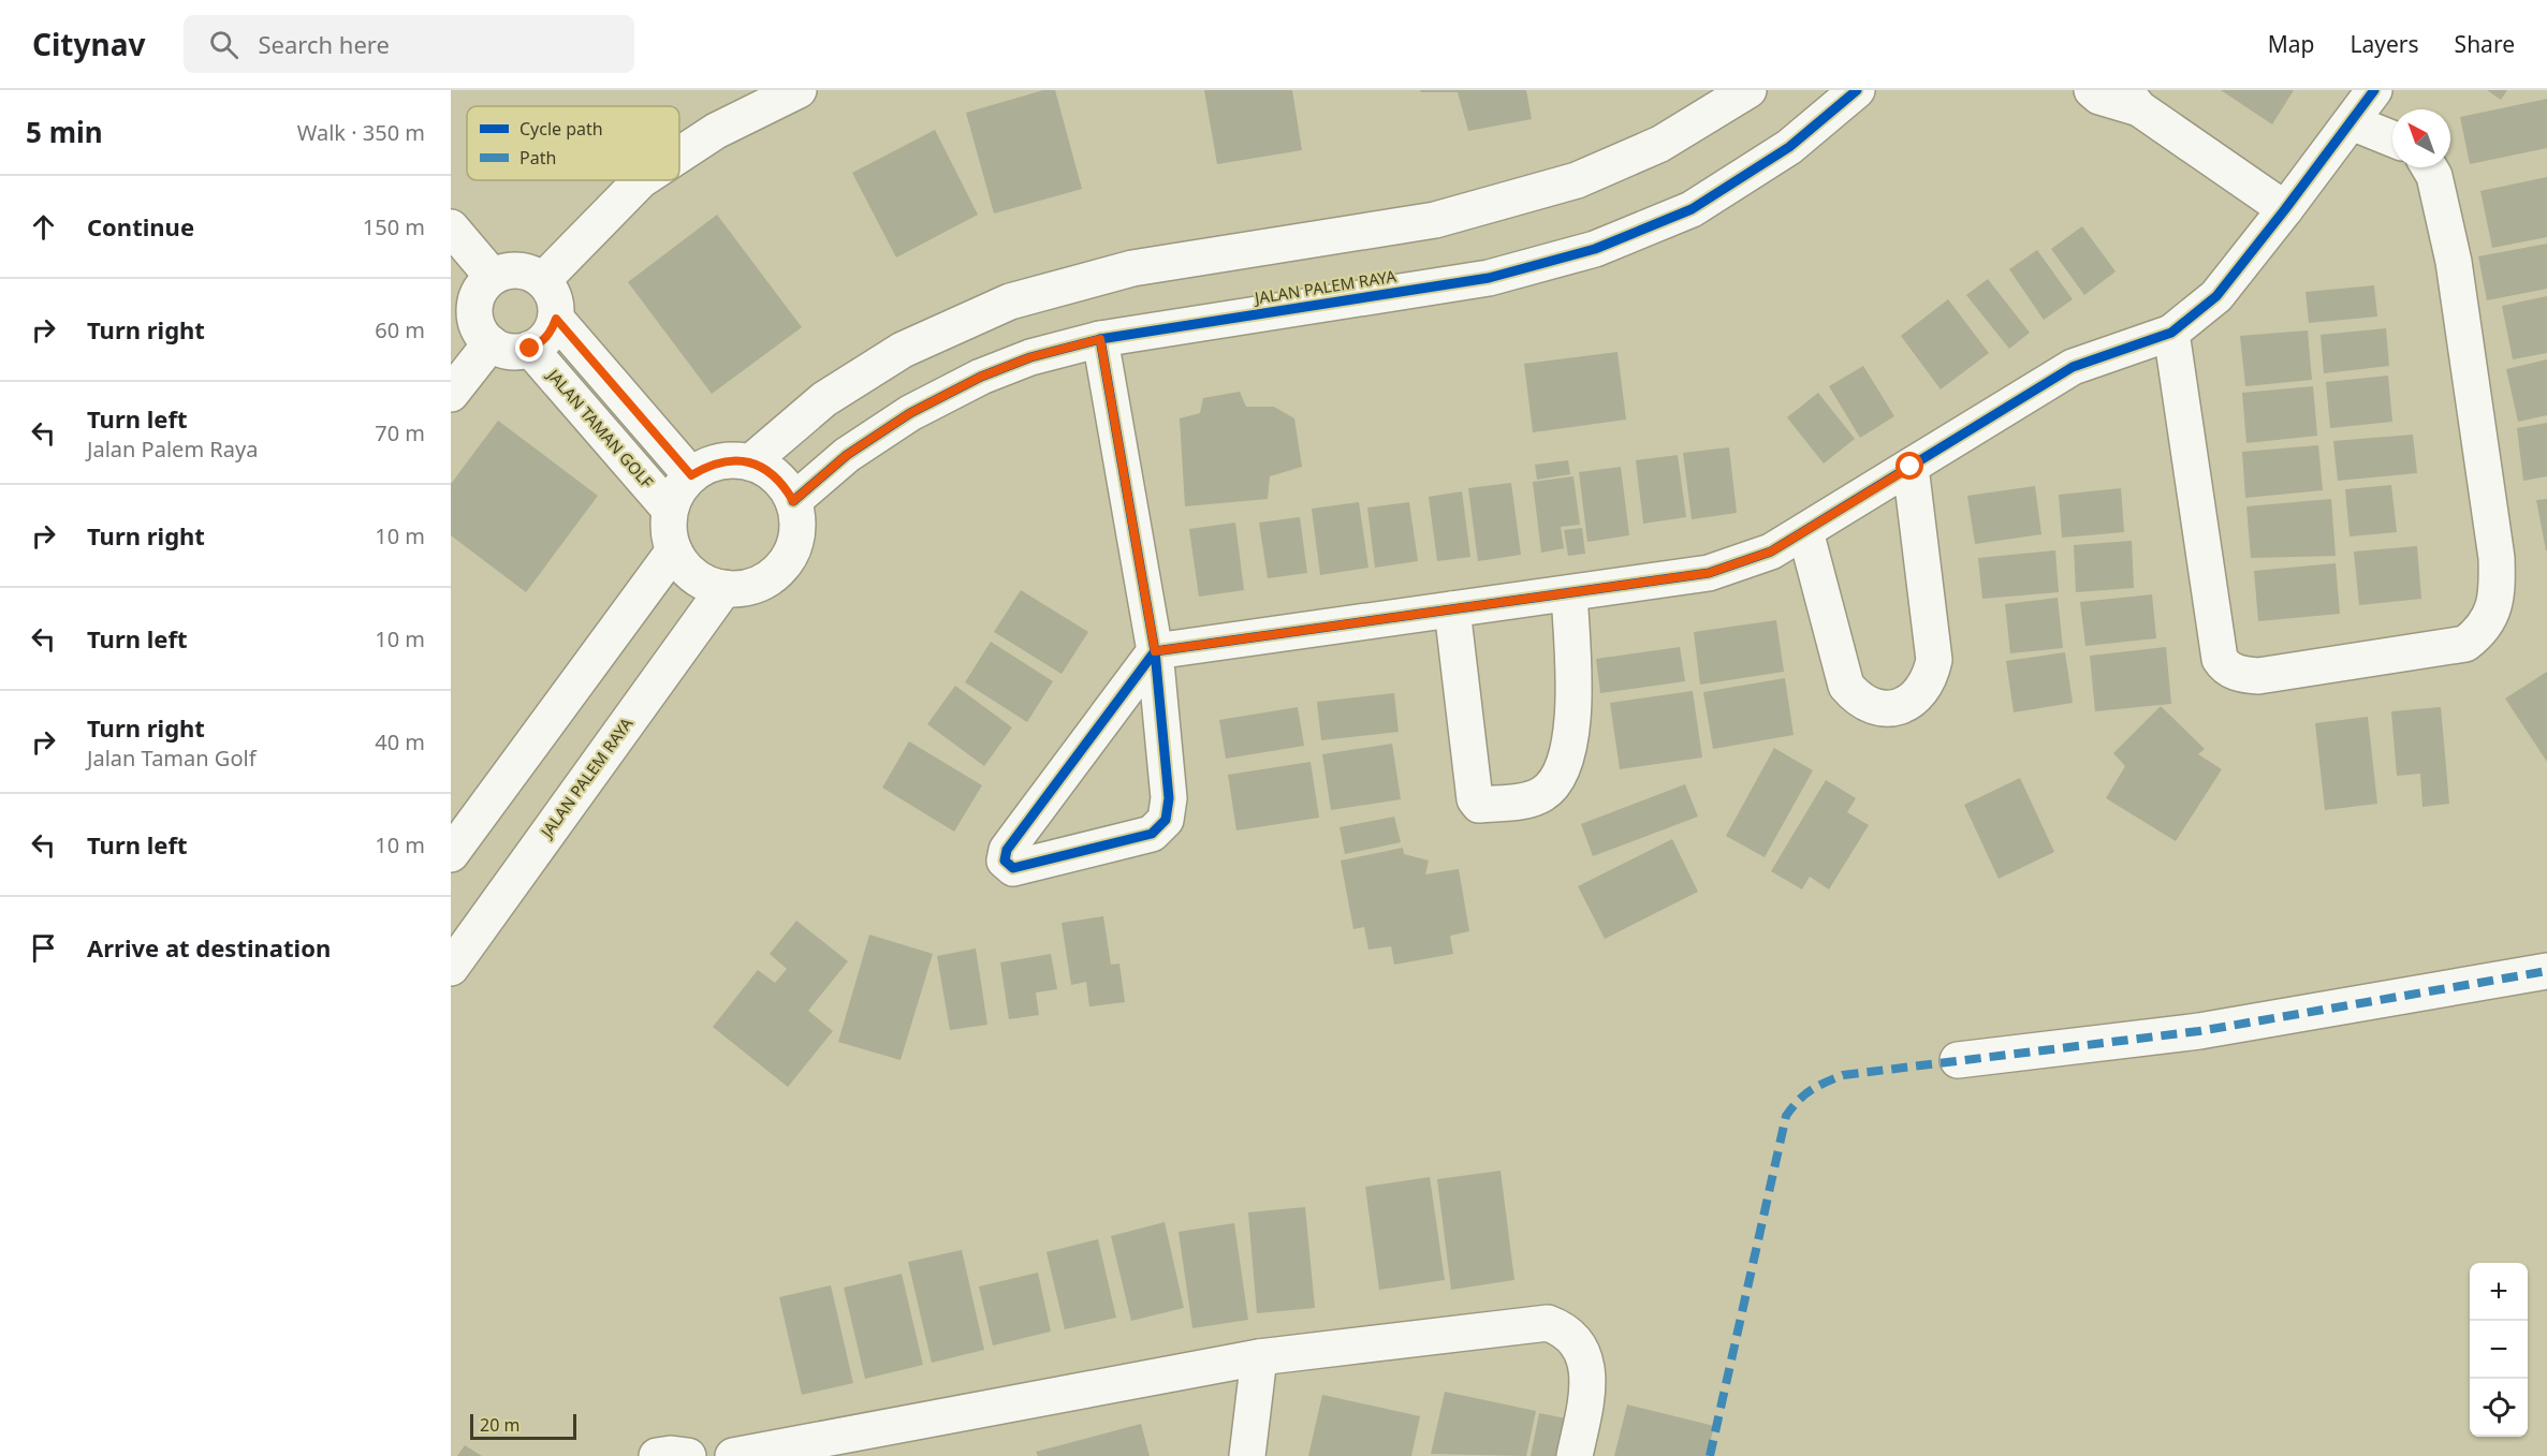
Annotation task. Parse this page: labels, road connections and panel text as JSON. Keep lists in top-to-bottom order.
{
  "streets": {
    "street": ["JALAN PALEM RAYA", "JALAN TAMAN GOLF"]
  },
  "crossings": [
    ["JALAN PALEM RAYA", "JALAN TAMAN GOLF"]
  ],
  "legend": ["Cycle path", "Path"],
  "scale_bar": "20 m",
  "north": "top left",
  "page": {
    "header": "Citynav",
    "search": "Search here",
    "nav": ["Map", "Layers", "Share"],
    "heading": ["5 min", "Walk · 350 m"],
    "list": [
      ["Continue", "150 m"],
      ["Turn right", "60 m"],
      ["Turn left", "Jalan Palem Raya", "70 m"],
      ["Turn right", "10 m"],
      ["Turn left", "10 m"],
      ["Turn right", "Jalan Taman Golf", "40 m"],
      ["Turn left", "10 m"],
      "Arrive at destination"
    ],
    "map_buttons": ["+", "−"],
    "scale": "20 m"
  }
}
